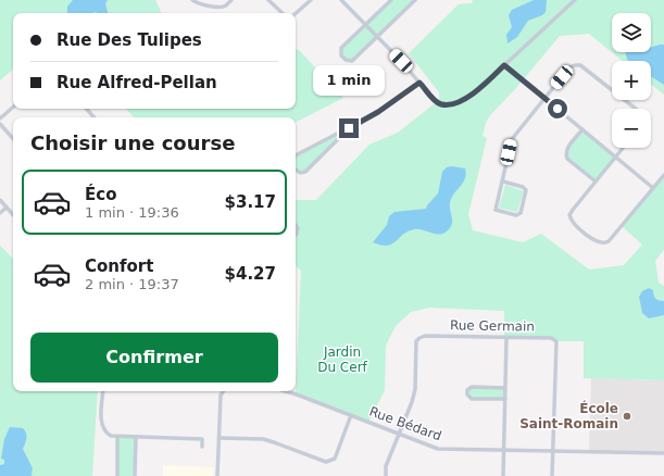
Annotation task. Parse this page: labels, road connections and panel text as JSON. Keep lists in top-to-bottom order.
{
  "streets": {
    "street": ["Rue Germain", "Rue Bédard"]
  },
  "crossings": [
    ["Rue Germain", "Rue Bédard"]
  ],
  "parks": ["Jardin Du Cerf"],
  "places": ["École Saint-Romain"],
  "page": {
    "map_buttons": ["+", "−"],
    "banner": ["Rue Des Tulipes", "Rue Alfred-Pellan"],
    "bubble": "1 min",
    "heading": "Choisir une course",
    "list": [
      {
        "name": "Éco",
        "note": "1 min · 19:36",
        "value": "$3.17"
      },
      {
        "name": "Confort",
        "note": "2 min · 19:37",
        "value": "$4.27"
      }
    ],
    "buttons": "Confirmer"
  }
}
